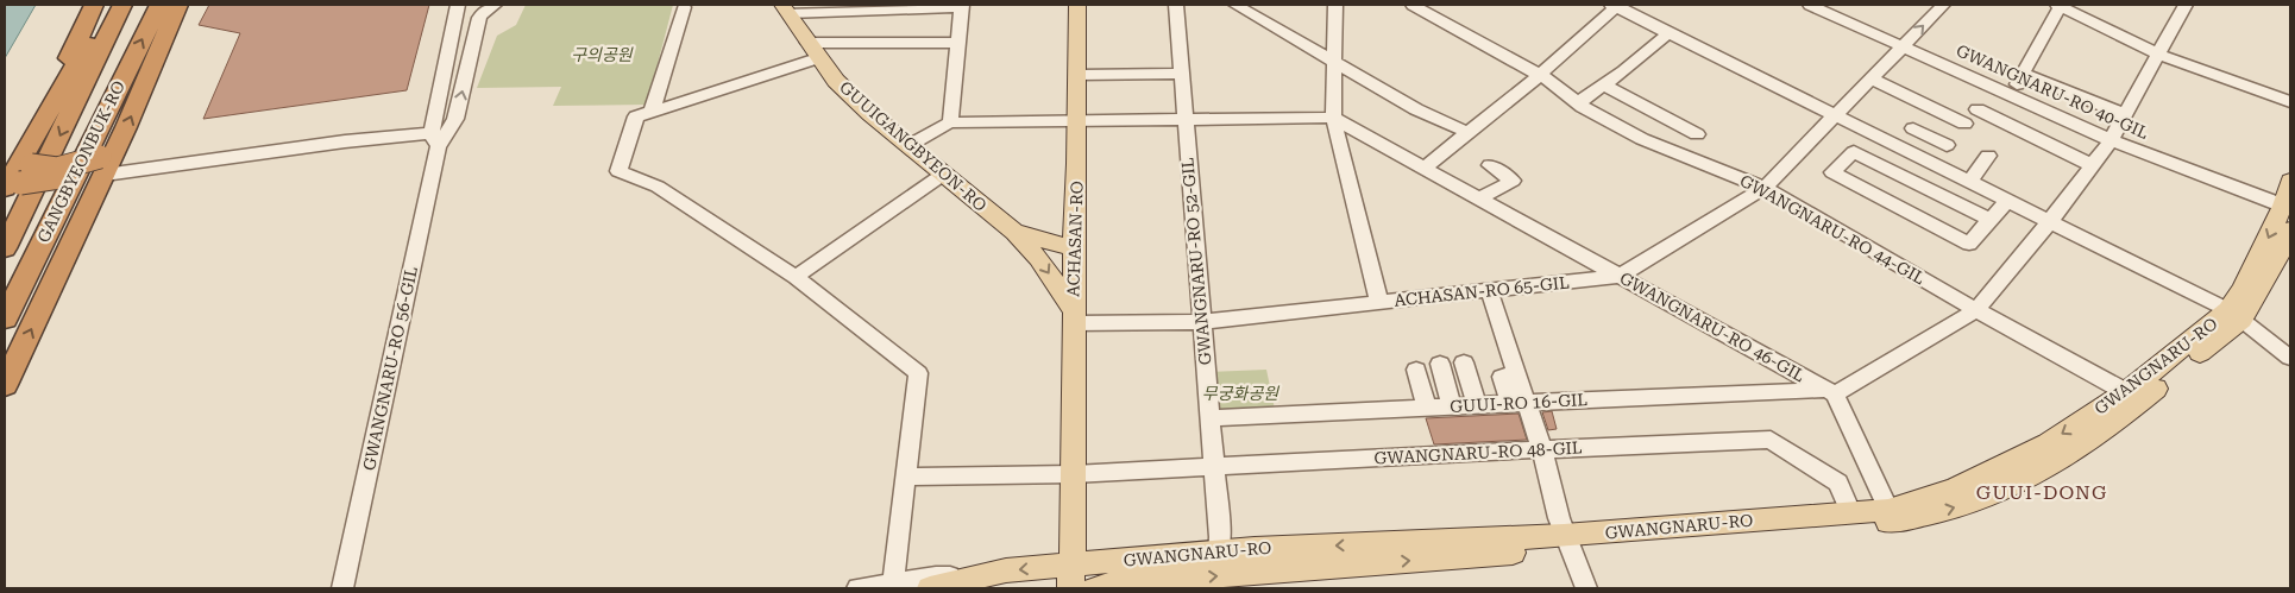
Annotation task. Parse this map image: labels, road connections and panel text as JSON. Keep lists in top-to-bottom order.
{
  "streets": {
    "highway": ["GANGBYEONBUK-RO"],
    "main road": ["GUUIGANGBYEON-RO", "ACHASAN-RO", "GWANGNARU-RO"],
    "street": [
      "GWANGNARU-RO 40-GIL",
      "GWANGNARU-RO 44-GIL",
      "GWANGNARU-RO 52-GIL",
      "ACHASAN-RO 65-GIL",
      "GWANGNARU-RO 46-GIL",
      "GWANGNARU-RO 56-GIL",
      "GUUI-RO 16-GIL",
      "GWANGNARU-RO 48-GIL"
    ]
  },
  "crossings": [
    ["GWANGNARU-RO 40-GIL", "ACHASAN-RO 65-GIL"],
    ["GWANGNARU-RO 40-GIL", "GWANGNARU-RO"],
    ["GWANGNARU-RO 40-GIL", "GUUI-RO 16-GIL"],
    ["GUUIGANGBYEON-RO", "ACHASAN-RO"],
    ["GWANGNARU-RO 44-GIL", "ACHASAN-RO 65-GIL"],
    ["GWANGNARU-RO 44-GIL", "GWANGNARU-RO"],
    ["GWANGNARU-RO 44-GIL", "GUUI-RO 16-GIL"],
    ["ACHASAN-RO", "ACHASAN-RO 65-GIL"],
    ["ACHASAN-RO", "GWANGNARU-RO 46-GIL"],
    ["ACHASAN-RO", "GWANGNARU-RO"],
    ["ACHASAN-RO", "GWANGNARU-RO 48-GIL"],
    ["GWANGNARU-RO 52-GIL", "ACHASAN-RO 65-GIL"],
    ["GWANGNARU-RO 52-GIL", "GWANGNARU-RO 46-GIL"],
    ["GWANGNARU-RO 52-GIL", "GWANGNARU-RO"],
    ["GWANGNARU-RO 52-GIL", "GUUI-RO 16-GIL"],
    ["GWANGNARU-RO 52-GIL", "GWANGNARU-RO 48-GIL"],
    ["ACHASAN-RO 65-GIL", "GWANGNARU-RO 46-GIL"],
    ["GWANGNARU-RO 46-GIL", "GUUI-RO 16-GIL"],
    ["GWANGNARU-RO", "GWANGNARU-RO 48-GIL"]
  ],
  "districts": ["GUUI-DONG"],
  "parks": ["구의공원", "무궁화공원"]
}
